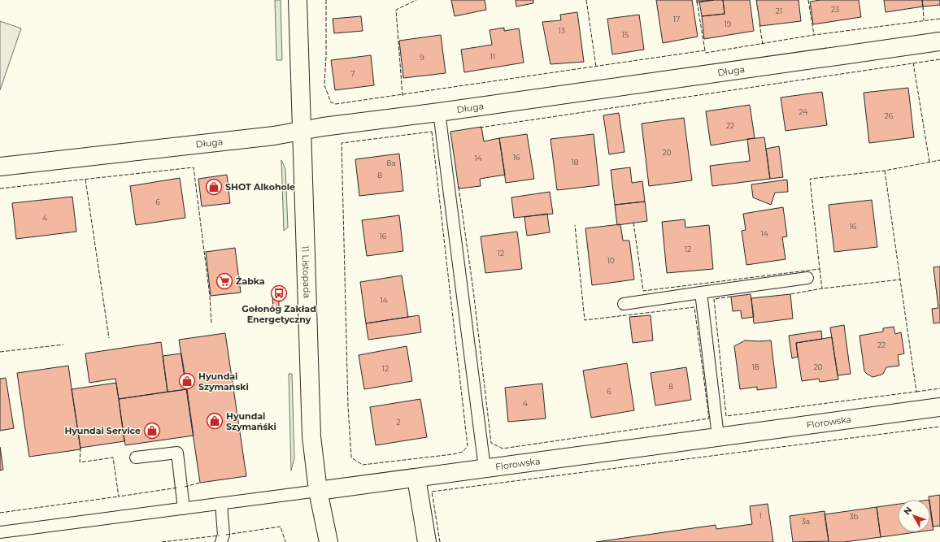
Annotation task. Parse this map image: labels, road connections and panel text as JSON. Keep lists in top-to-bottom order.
{
  "streets": {
    "street": ["Długa", "11 Listopada", "Florowska"]
  },
  "crossings": [
    ["Długa", "11 Listopada"],
    ["11 Listopada", "Florowska"]
  ],
  "places": {
    "shop": [
      "SHOT Alkohole",
      "Hyundai Szymański",
      "Hyundai Szymańśki",
      "Hyundai Service"
    ],
    "supermarket": ["Żabka"],
    "bus stop": ["Gołonóg Zakład Energetyczny"]
  },
  "house_numbers": [
    "23",
    "21",
    "17",
    "19",
    "13",
    "15",
    "11",
    "9",
    "7",
    "24",
    "26",
    "22",
    "20",
    "16",
    "14",
    "18",
    "8a",
    "8",
    "6",
    "4",
    "16",
    "14",
    "16",
    "12",
    "12",
    "10",
    "14",
    "22",
    "18",
    "20",
    "12",
    "8",
    "6",
    "4",
    "2",
    "1",
    "3b",
    "3a"
  ],
  "north": "top left"
}
